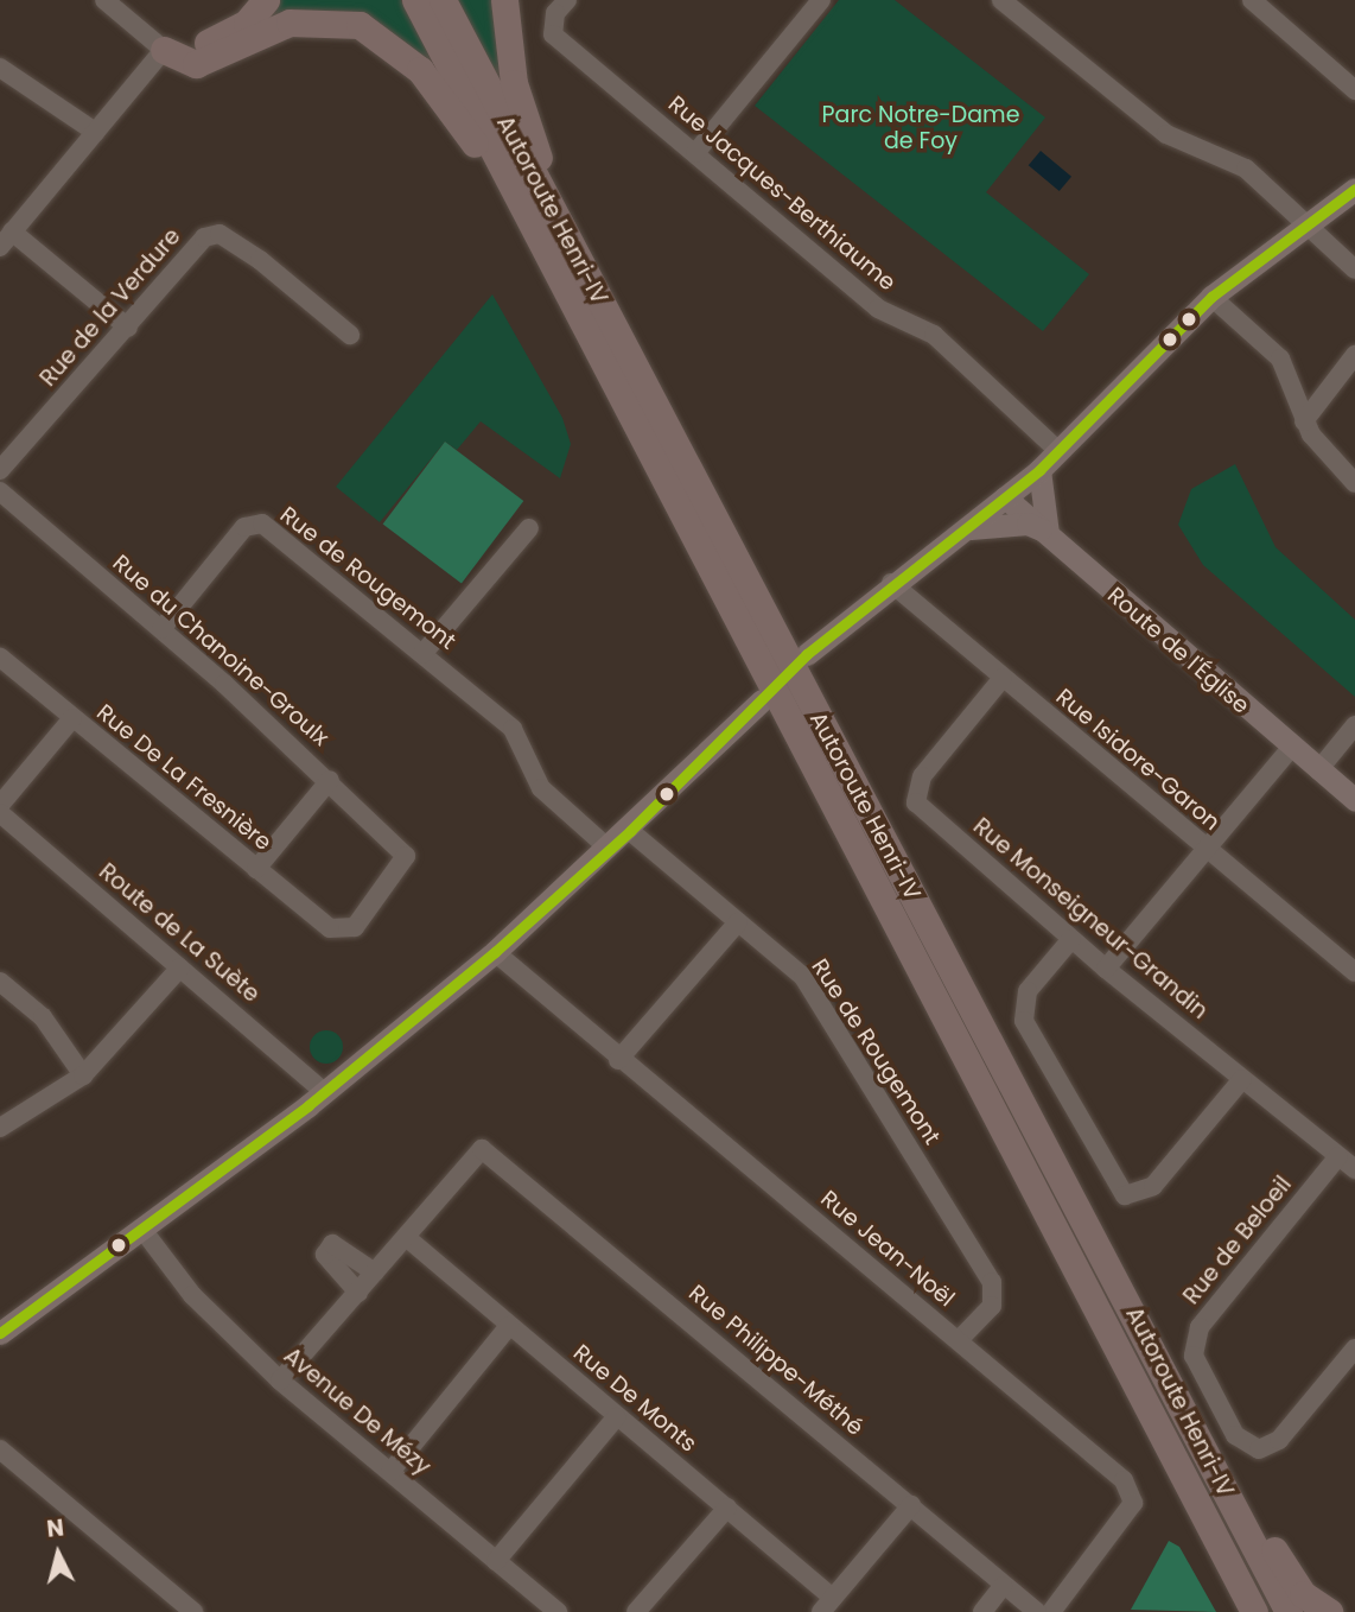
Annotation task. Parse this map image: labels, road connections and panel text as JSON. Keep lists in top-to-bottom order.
{
  "streets": {
    "highway": ["Autoroute Henri-IV"],
    "main road": ["Route de l'Église"],
    "street": [
      "Rue Jacques-Berthiaume",
      "Rue de la Verdure",
      "Rue de Rougemont",
      "Rue du Chanoine-Groulx",
      "Rue Isidore-Garon",
      "Rue De La Fresnière",
      "Rue Monseigneur-Grandin",
      "Route de La Suète",
      "Rue de Beloeil",
      "Rue Jean-Noël",
      "Rue Philippe-Méthé",
      "Rue De Monts",
      "Avenue De Mézy"
    ]
  },
  "crossings": [
    ["Rue de Rougemont", "Rue du Chanoine-Groulx"],
    ["Rue de Rougemont", "Rue Jean-Noël"],
    ["Rue du Chanoine-Groulx", "Rue De La Fresnière"],
    ["Rue Isidore-Garon", "Rue Monseigneur-Grandin"],
    ["Rue Monseigneur-Grandin", "Rue de Beloeil"],
    ["Rue Philippe-Méthé", "Rue De Monts"]
  ],
  "parks": ["Parc Notre-Dame de Foy"],
  "north": "top"
}
